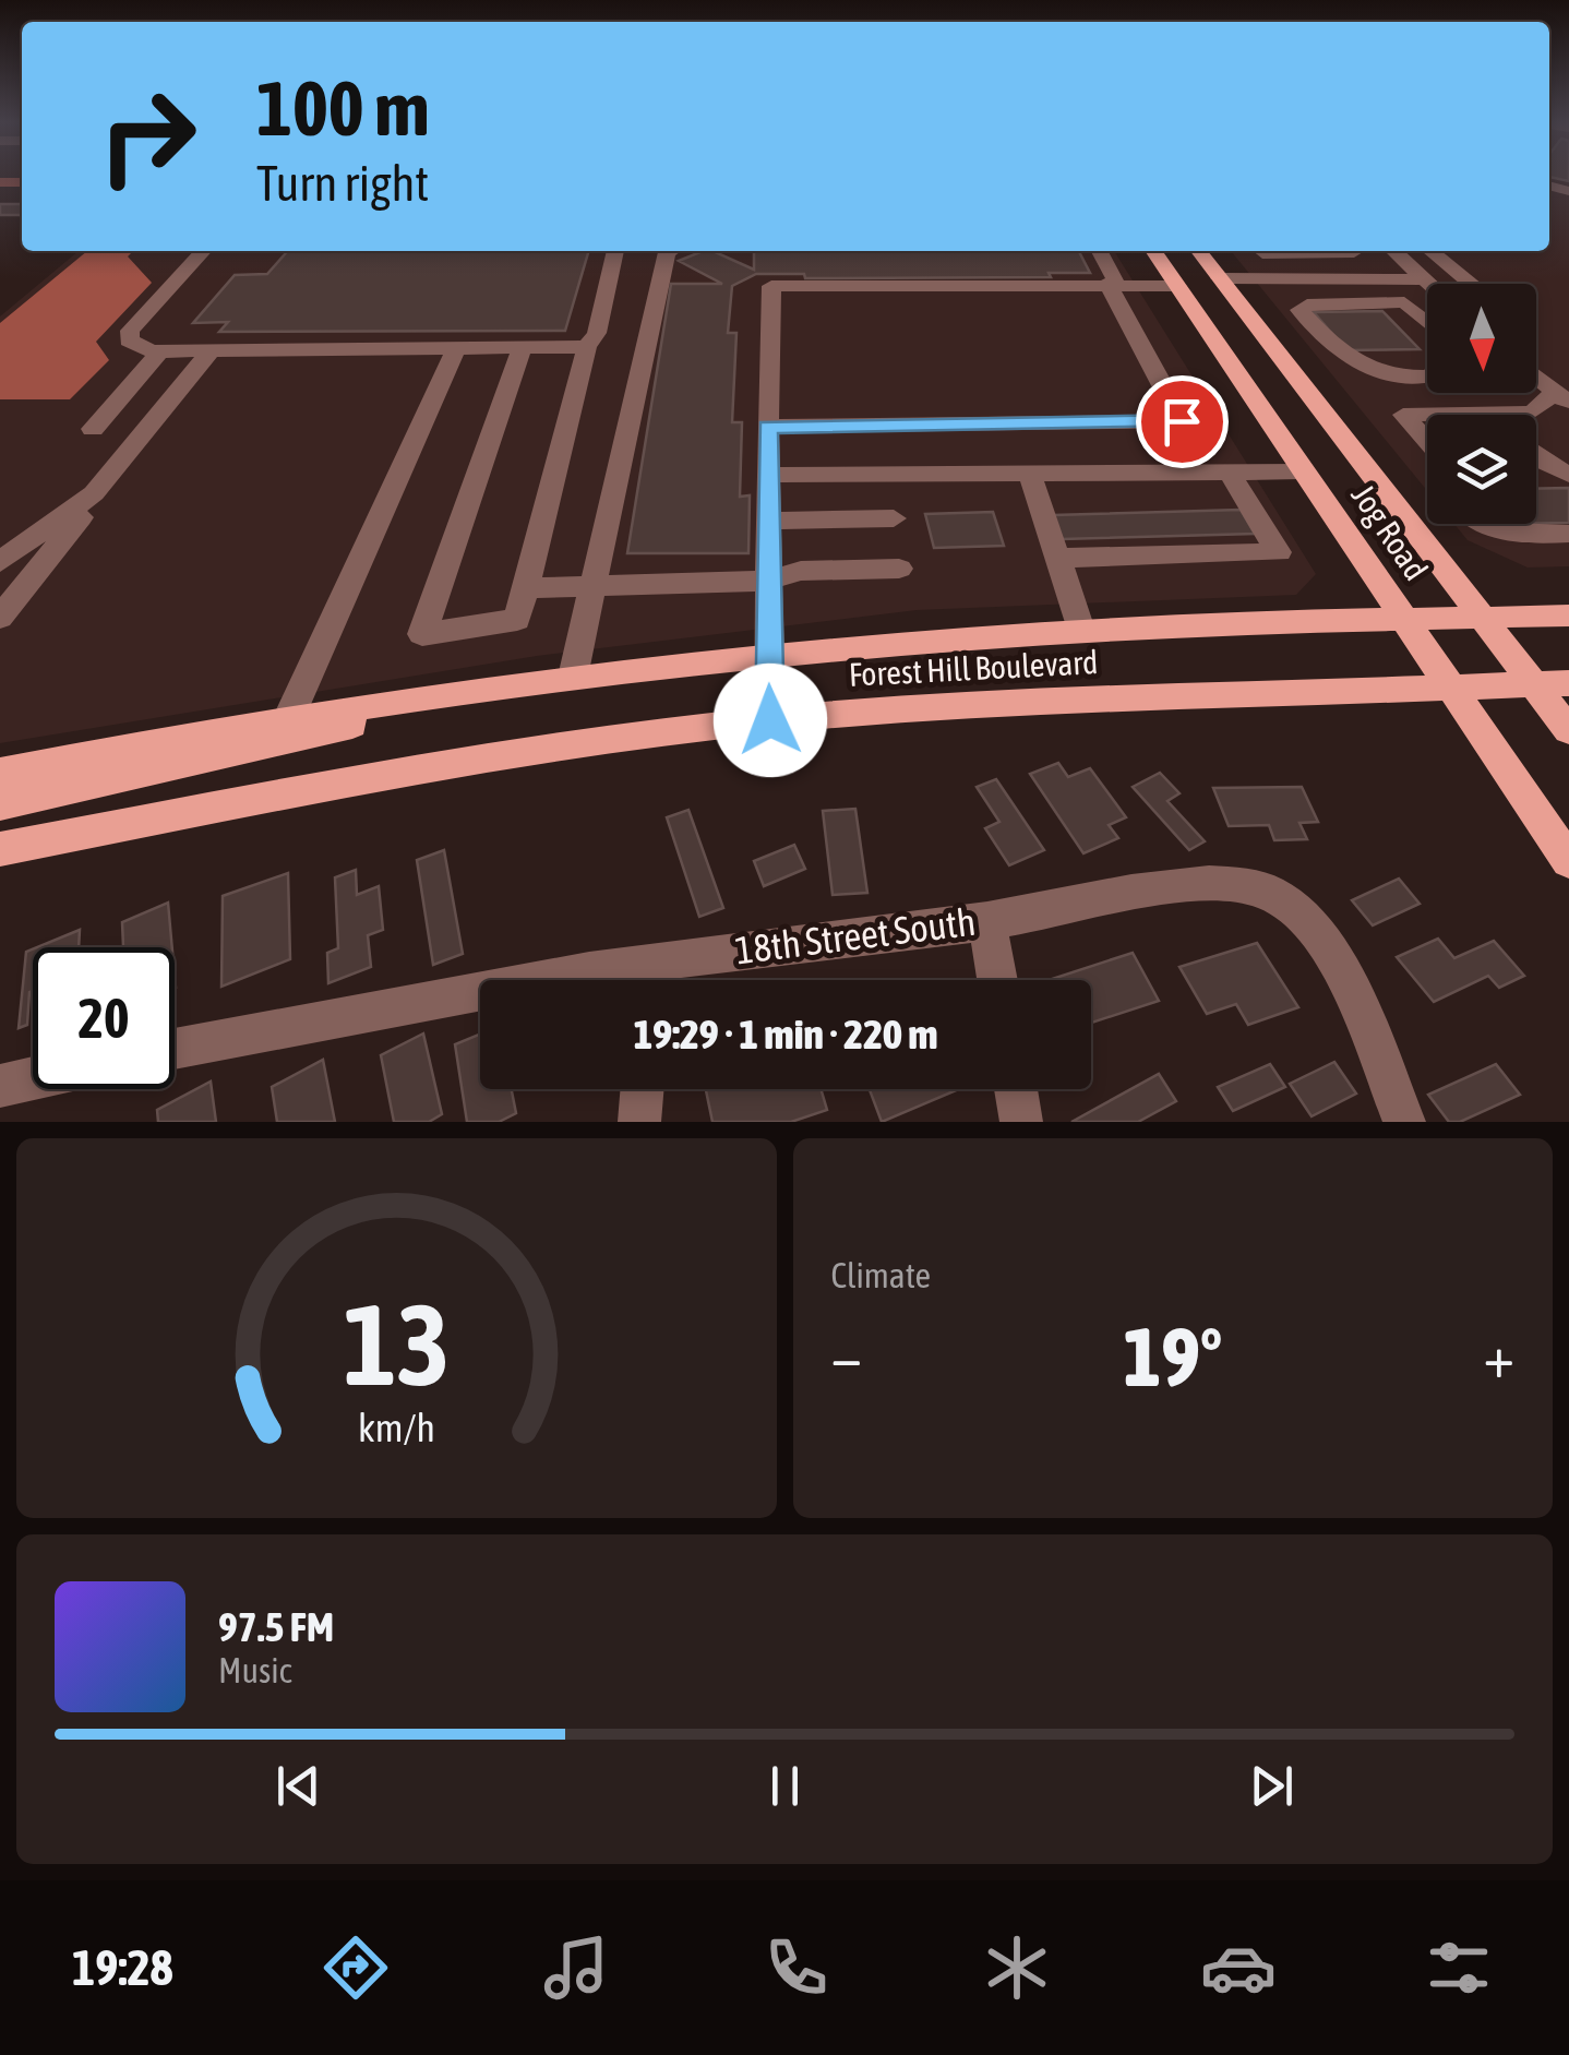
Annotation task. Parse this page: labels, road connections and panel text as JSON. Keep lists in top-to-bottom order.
{
  "streets": {
    "main road": ["Jog Road", "Forest Hill Boulevard"],
    "street": ["18th Street South"]
  },
  "crossings": [
    ["Jog Road", "Forest Hill Boulevard"]
  ],
  "north": "bottom",
  "page": {
    "turn": ["100 m", "Turn right"],
    "limit": "20",
    "trip": "19:29 · 1 min · 220 m",
    "tile": "Climate",
    "heat": ["−", "19°", "+"],
    "song": ["97.5 FM", "Music"],
    "tabs": "19:28",
    "gauge": ["13", "km/h"]
  }
}
